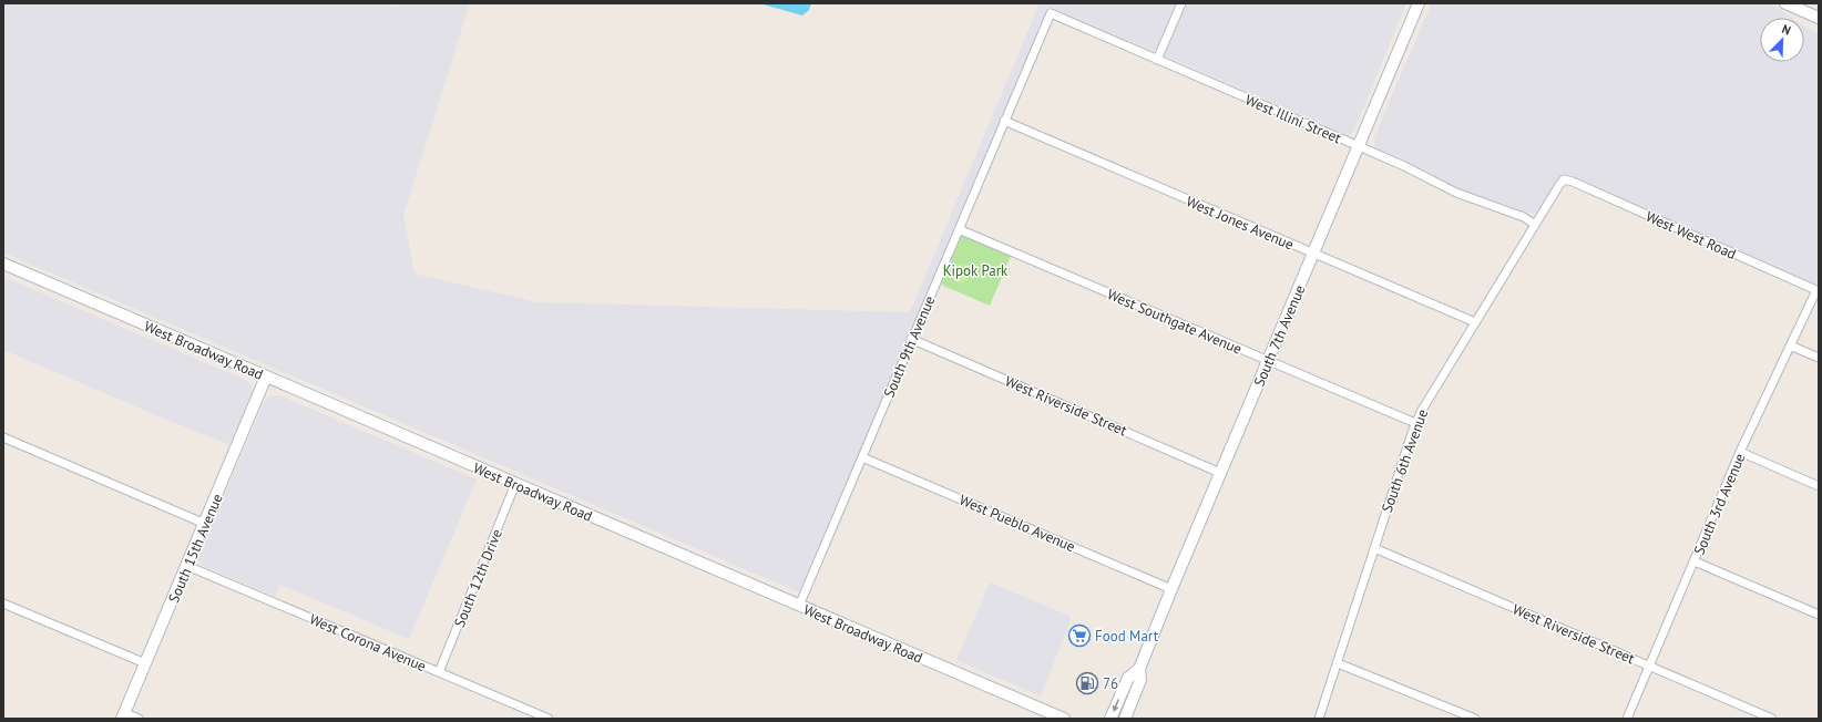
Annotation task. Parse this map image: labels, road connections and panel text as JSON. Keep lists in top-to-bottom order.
{
  "streets": {
    "main road": ["South 7th Avenue", "West Broadway Road", "South 15th Avenue"],
    "street": [
      "West Illini Street",
      "West Jones Avenue",
      "West West Road",
      "West Southgate Avenue",
      "South 9th Avenue",
      "West Riverside Street",
      "South 6th Avenue",
      "South 3rd Avenue",
      "West Pueblo Avenue",
      "South 12th Drive",
      "West Corona Avenue"
    ]
  },
  "crossings": [
    ["West Illini Street", "South 7th Avenue"],
    ["West Illini Street", "South 9th Avenue"],
    ["West Illini Street", "South 6th Avenue"],
    ["West Jones Avenue", "South 7th Avenue"],
    ["West Jones Avenue", "South 9th Avenue"],
    ["West Jones Avenue", "South 6th Avenue"],
    ["West West Road", "South 6th Avenue"],
    ["West West Road", "South 3rd Avenue"],
    ["West Southgate Avenue", "South 7th Avenue"],
    ["West Southgate Avenue", "South 9th Avenue"],
    ["West Southgate Avenue", "South 6th Avenue"],
    ["South 7th Avenue", "West Riverside Street"],
    ["South 7th Avenue", "West Pueblo Avenue"],
    ["South 9th Avenue", "West Broadway Road"],
    ["South 9th Avenue", "West Riverside Street"],
    ["South 9th Avenue", "West Pueblo Avenue"],
    ["West Broadway Road", "South 15th Avenue"],
    ["West Broadway Road", "South 12th Drive"],
    ["West Riverside Street", "South 6th Avenue"],
    ["West Riverside Street", "South 3rd Avenue"],
    ["South 15th Avenue", "West Corona Avenue"],
    ["South 12th Drive", "West Corona Avenue"]
  ],
  "parks": ["Kipok Park"],
  "places": {
    "supermarket": ["Food Mart"],
    "fuel station": ["76"]
  },
  "north": "top right"
}
